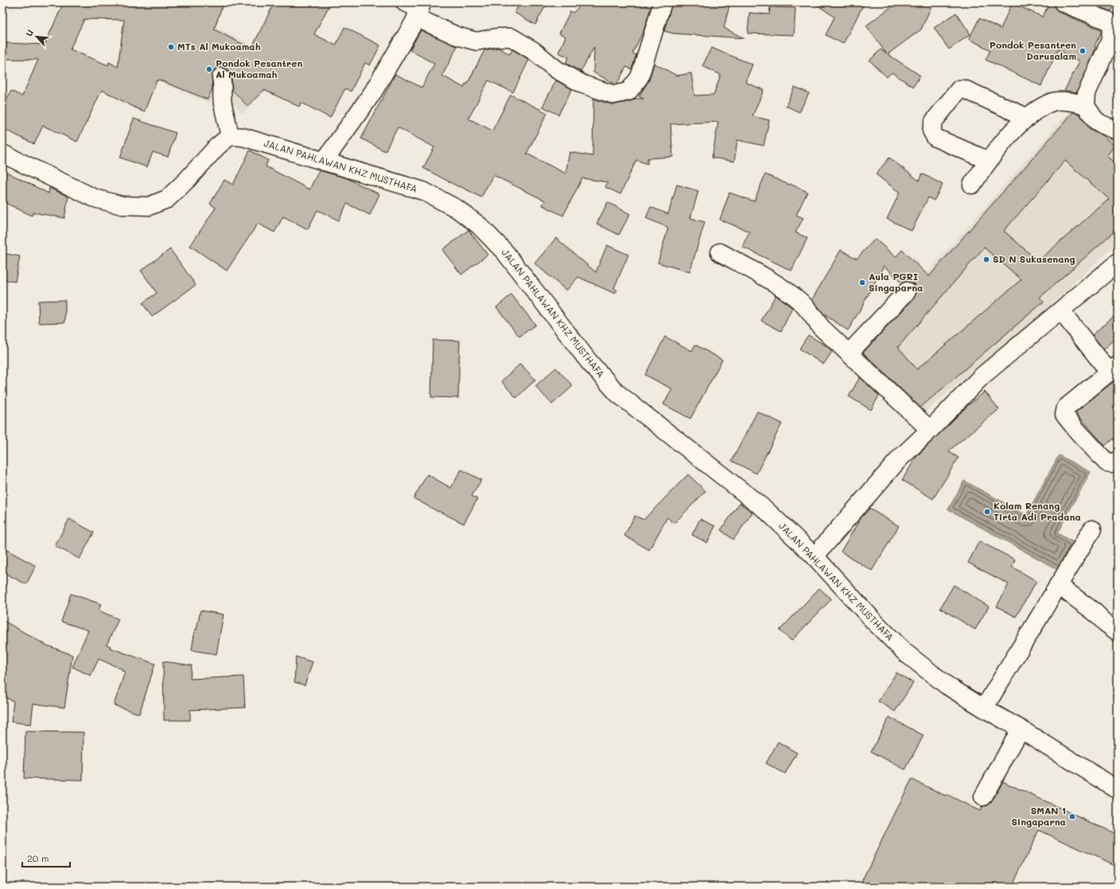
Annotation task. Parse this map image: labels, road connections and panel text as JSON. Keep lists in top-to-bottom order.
{
  "streets": {
    "street": ["JALAN PAHLAWAN KHZ MUSTHAFA"]
  },
  "places": [
    "MTs Al Mukoamah",
    "Pondok Pesantren Darusalam",
    "Pondok Pesantren Al Mukoamah",
    "SD N Sukasenang",
    "Aula PGRI Singaparna",
    "Kolam Renang Tirta Adi Pradana",
    "SMAN 1 Singaparna"
  ],
  "scale_bar": "20 m",
  "north": "top left"
}
